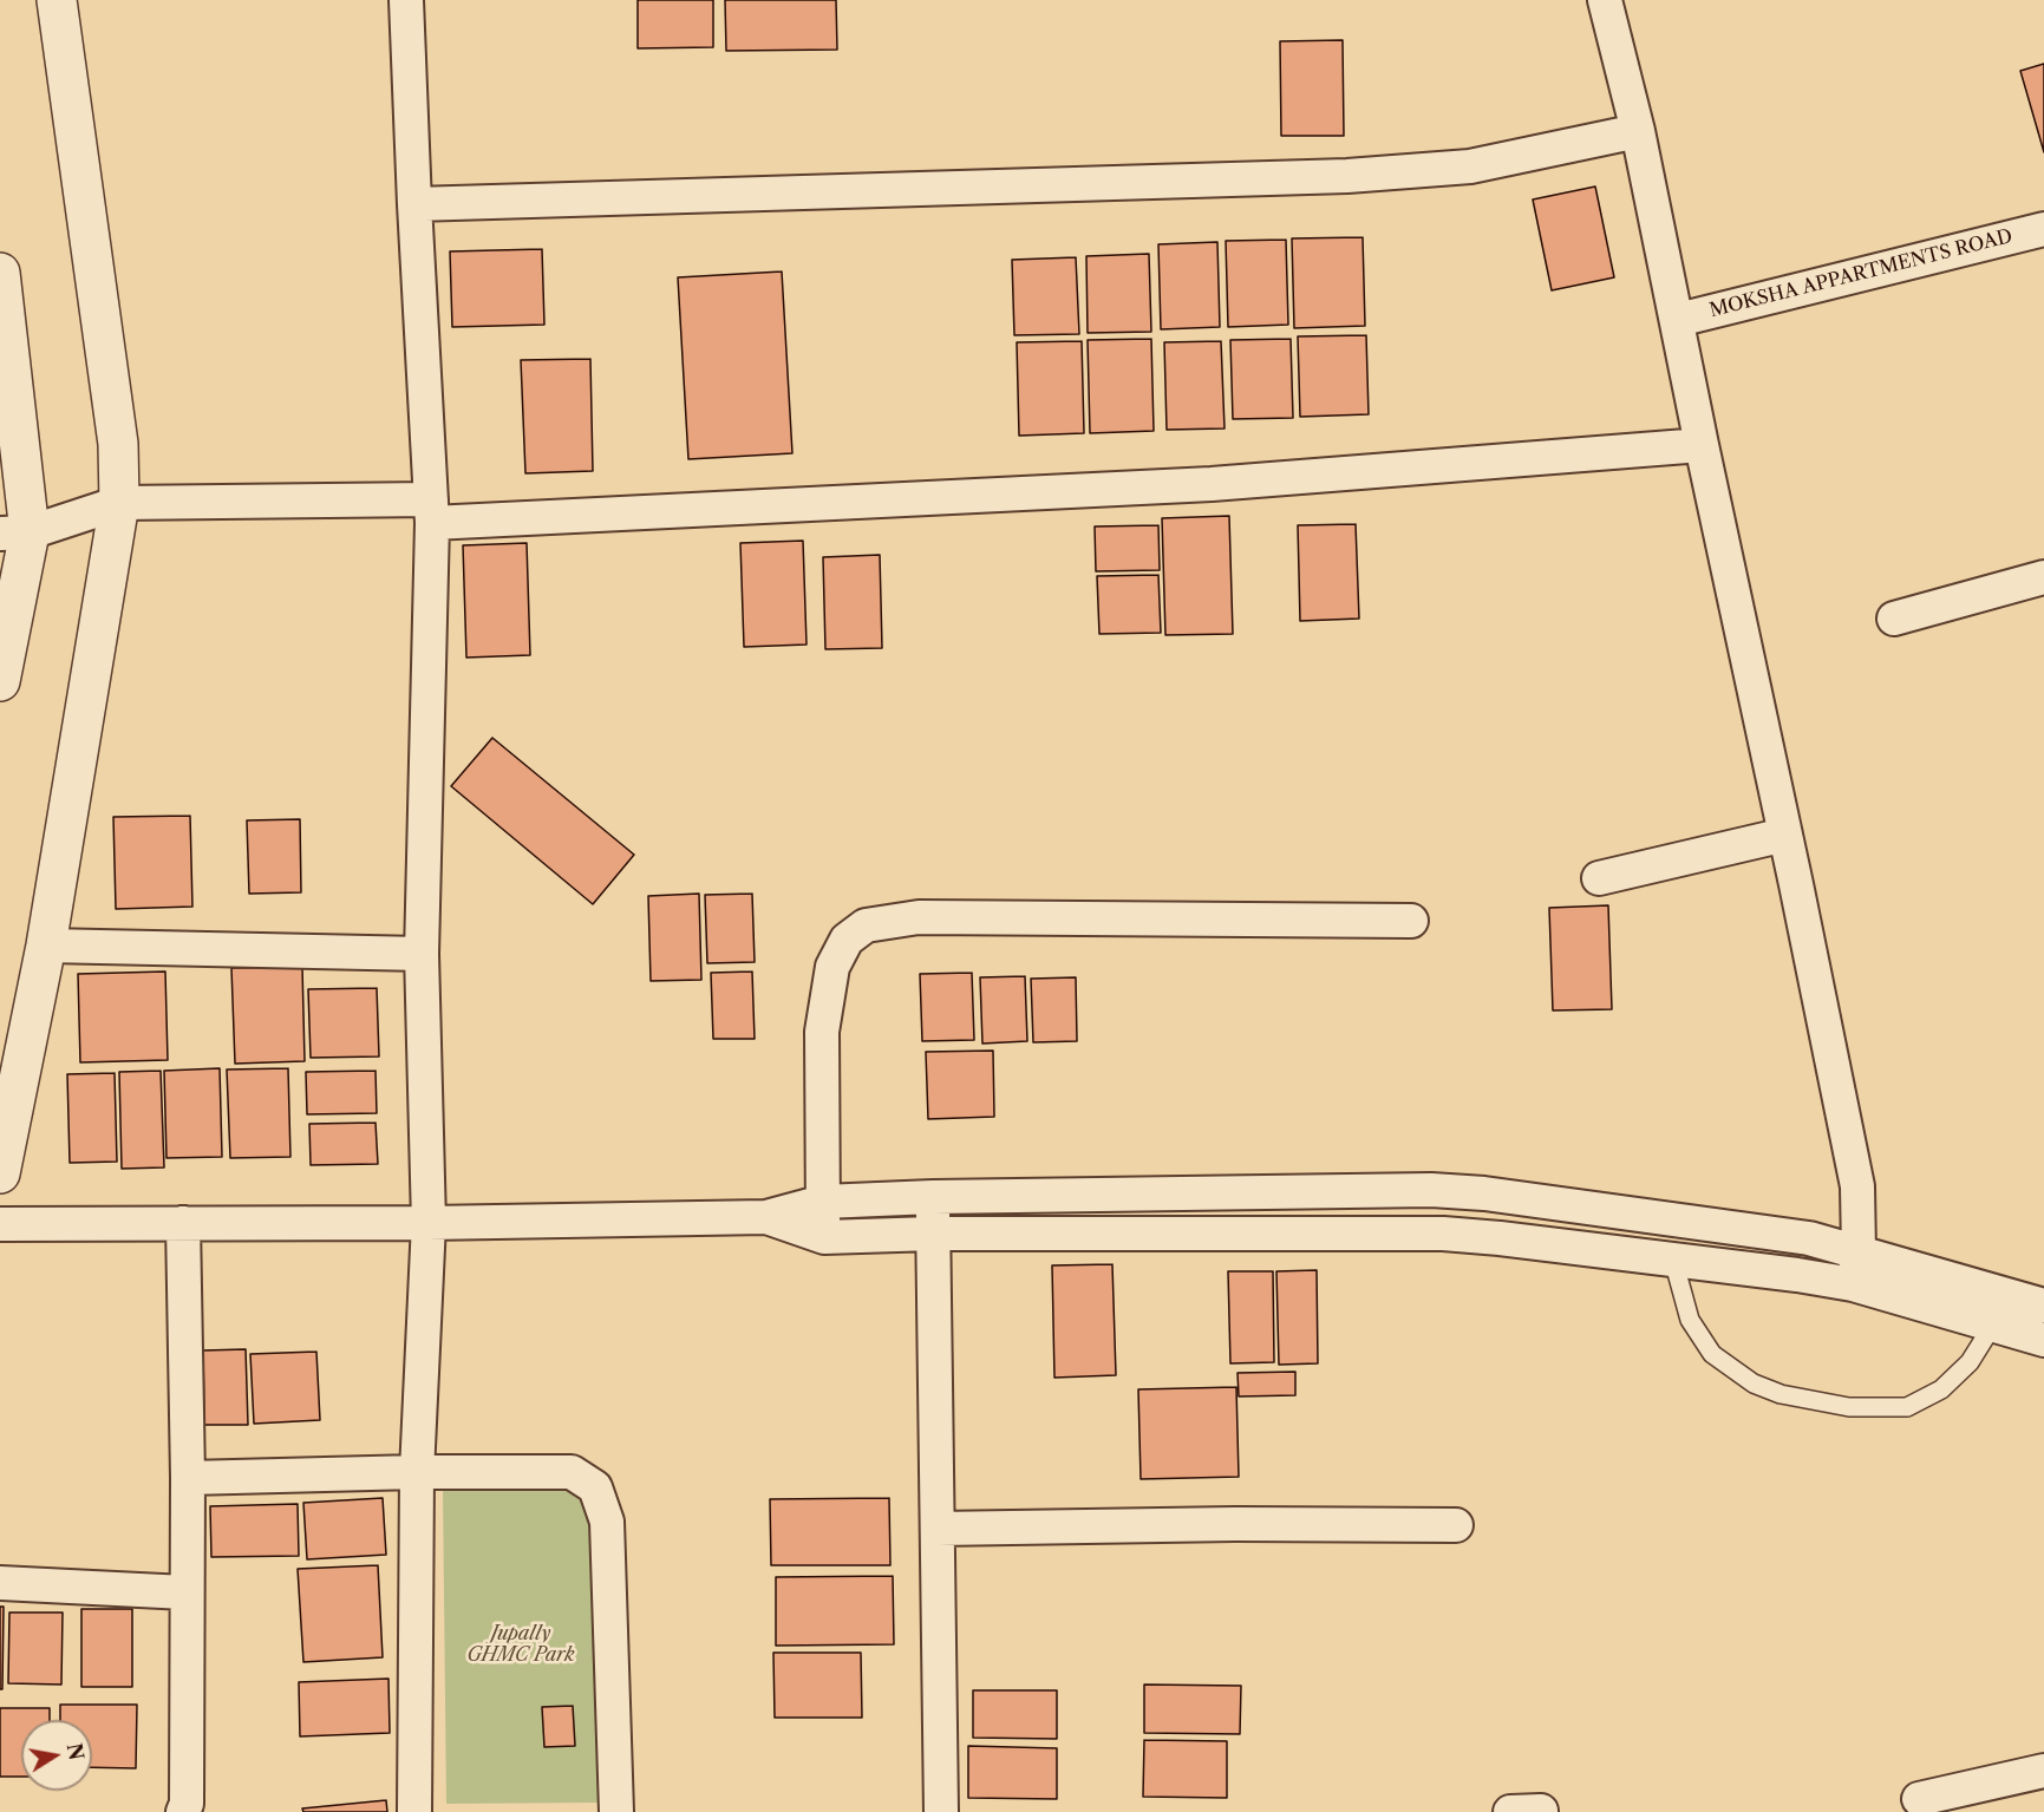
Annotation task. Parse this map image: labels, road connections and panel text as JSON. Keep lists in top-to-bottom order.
{
  "streets": {
    "street": ["MOKSHA APPARTMENTS ROAD"]
  },
  "parks": ["Jupally GHMC Park"],
  "north": "right"
}
